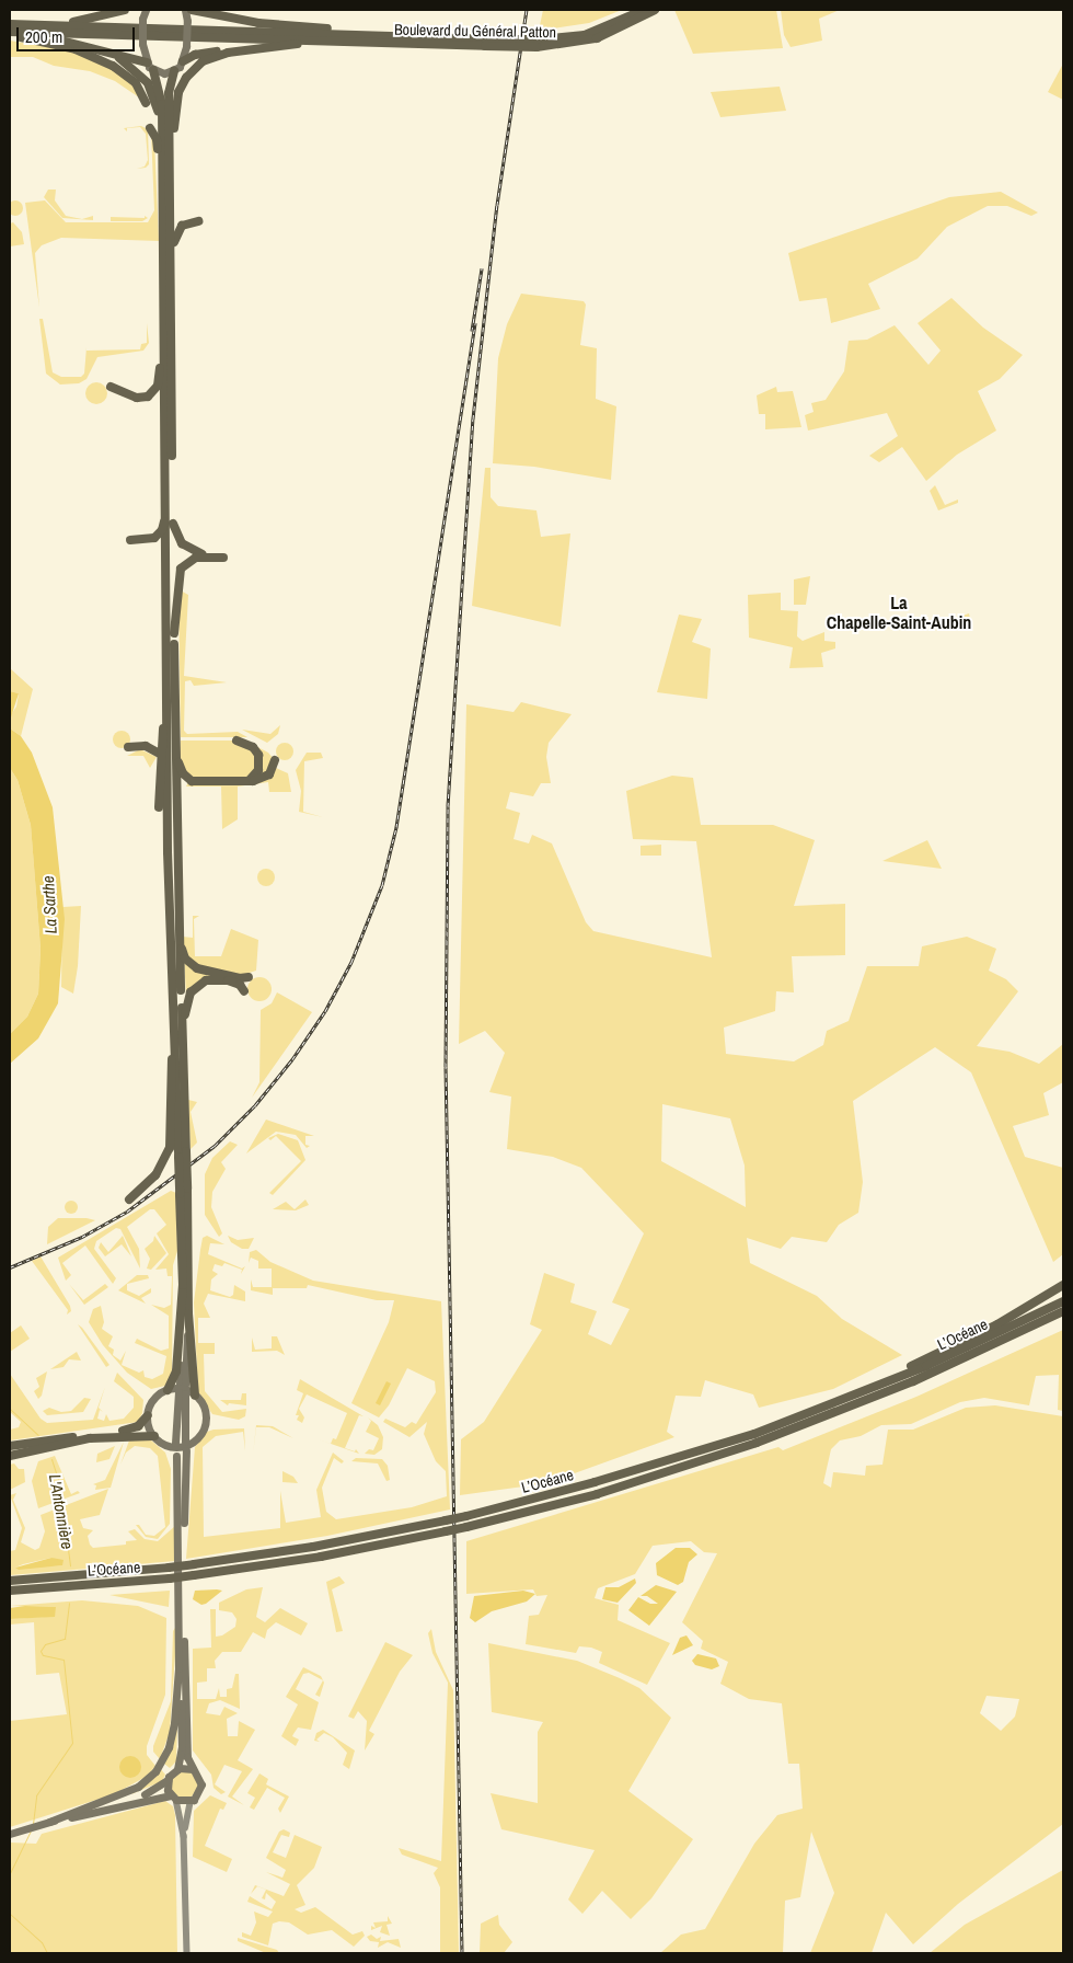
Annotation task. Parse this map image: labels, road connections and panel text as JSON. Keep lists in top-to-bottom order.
{
  "streets": {
    "highway": ["Boulevard du Général Patton", "L’Océane"]
  },
  "districts": ["La Chapelle-Saint-Aubin"],
  "water": ["La Sarthe", "L'Antonnière"],
  "scale_bar": "200 m"
}
